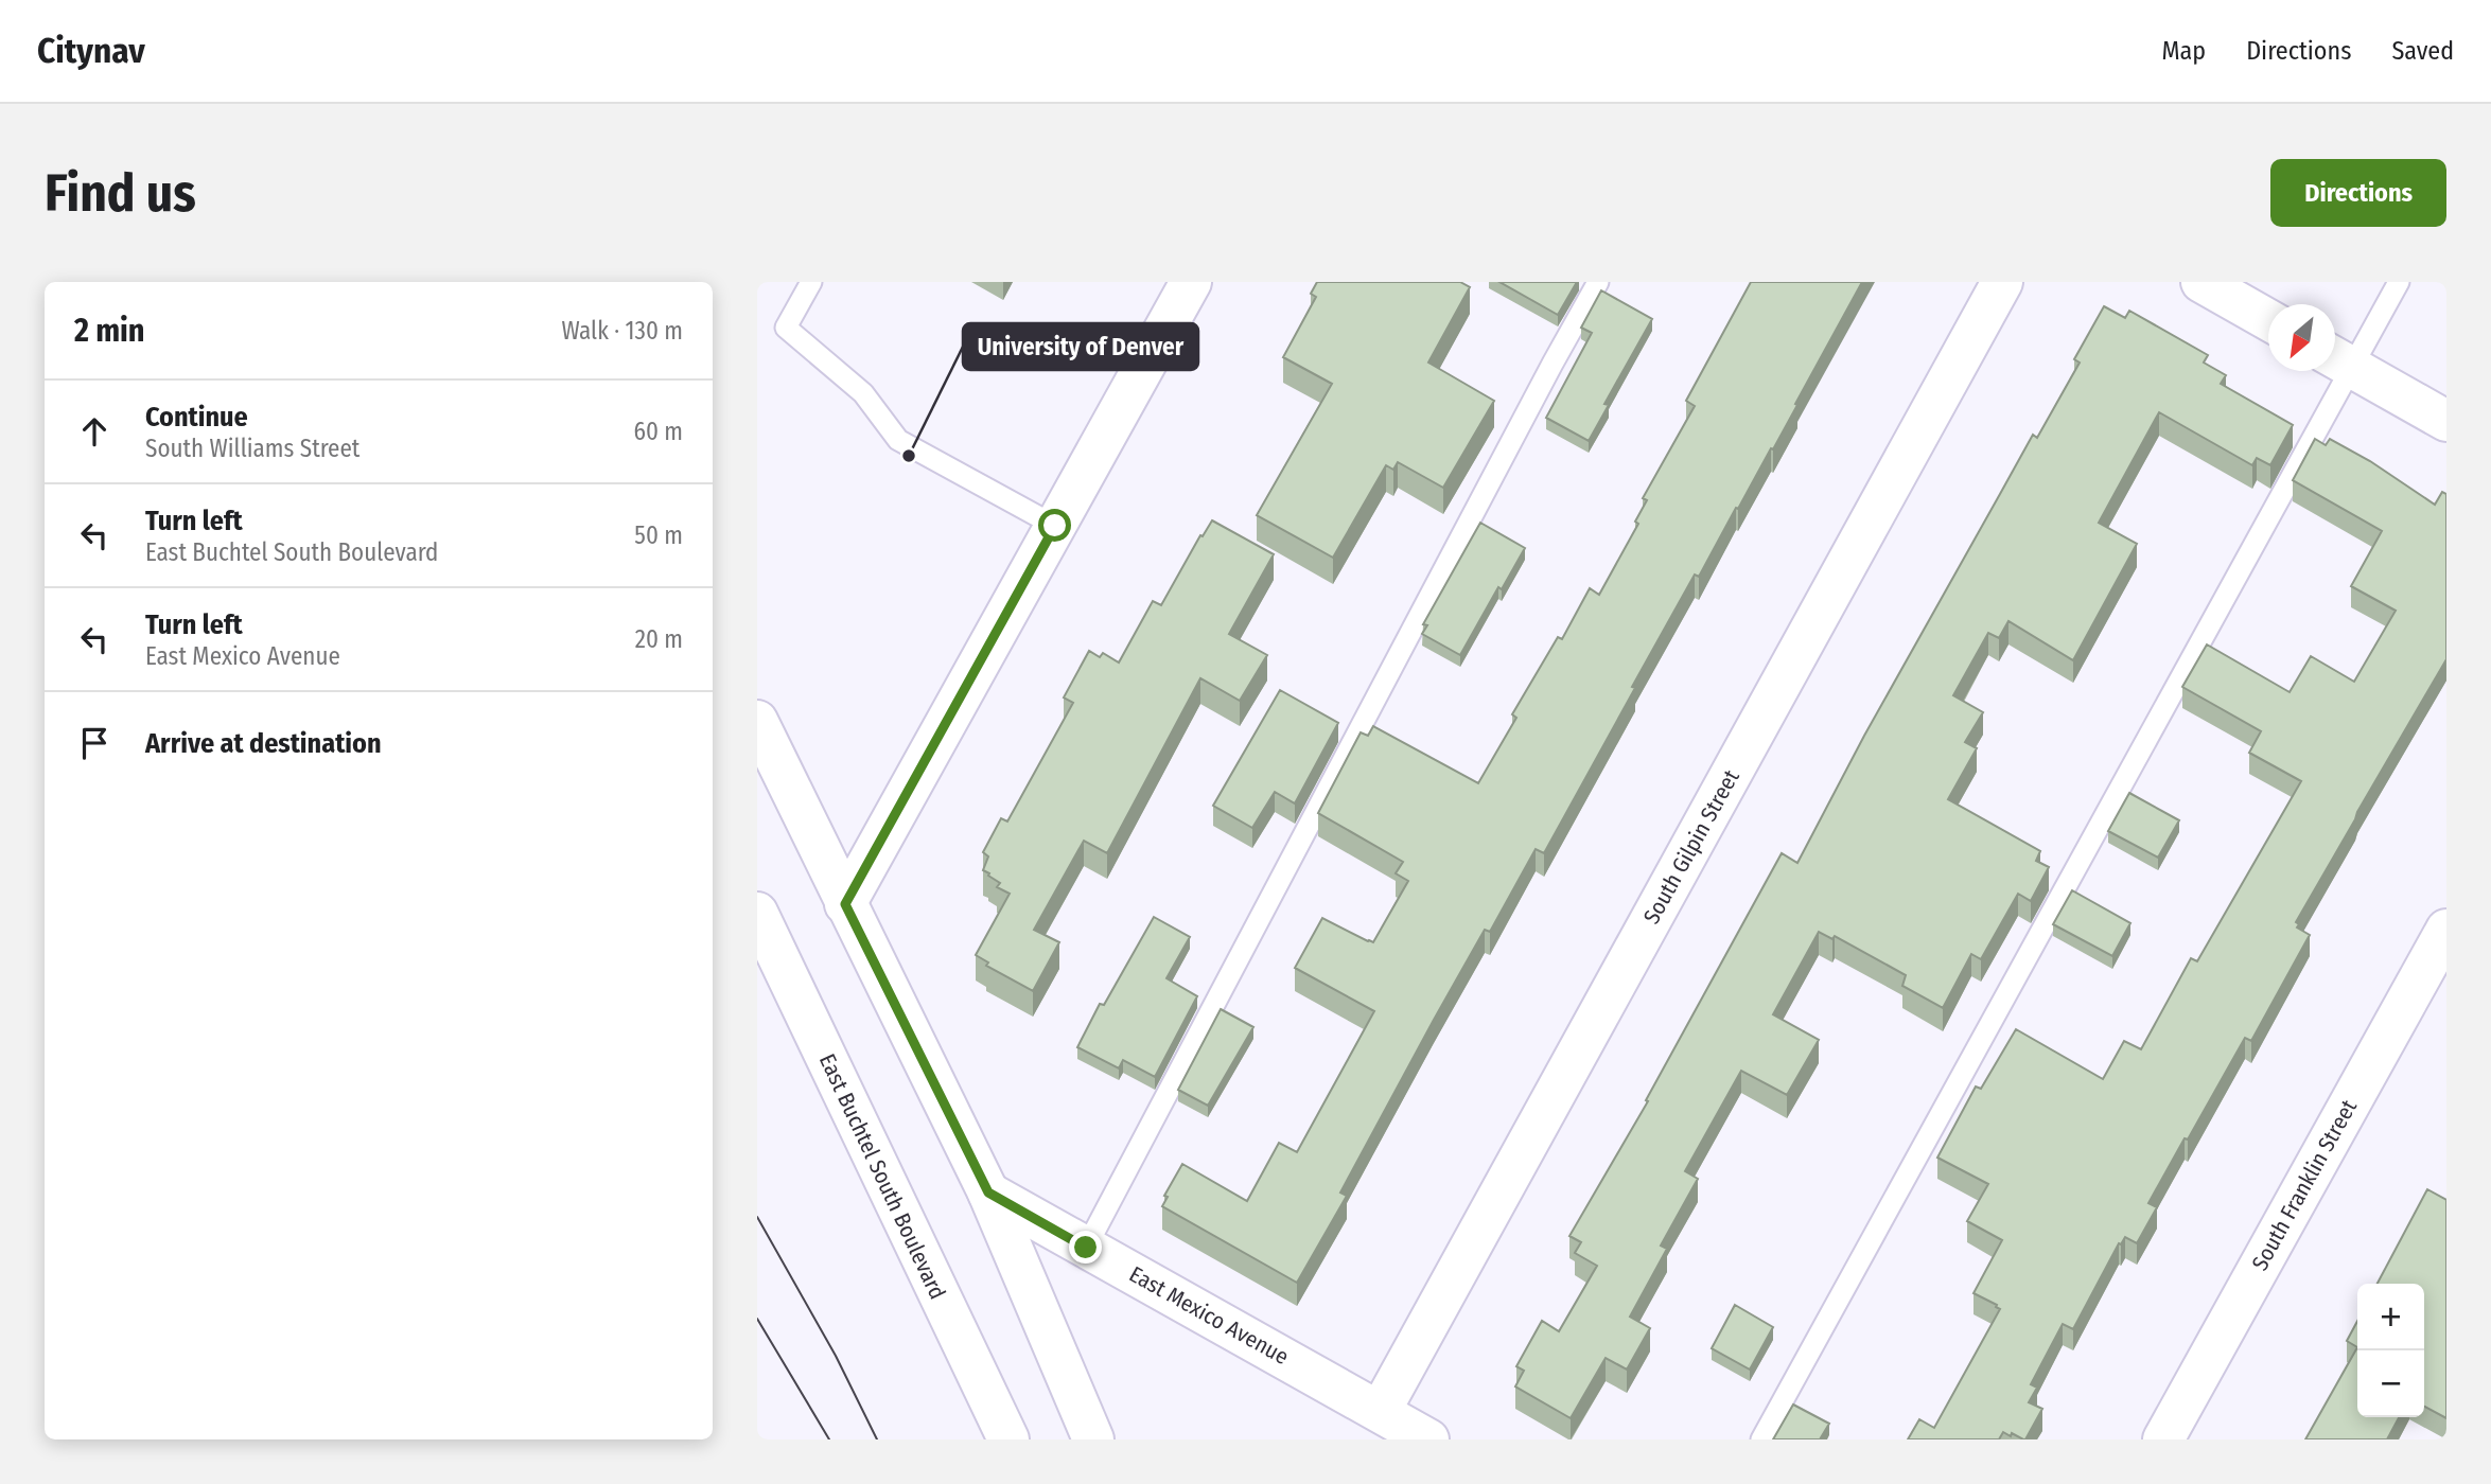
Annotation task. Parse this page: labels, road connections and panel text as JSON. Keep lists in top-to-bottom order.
{
  "streets": {
    "street": [
      "South Gilpin Street",
      "East Buchtel South Boulevard",
      "South Franklin Street",
      "East Mexico Avenue"
    ]
  },
  "crossings": [
    ["South Gilpin Street", "East Mexico Avenue"]
  ],
  "places": ["University of Denver"],
  "north": "bottom left",
  "page": {
    "header": "Citynav",
    "nav": ["Map", "Directions", "Saved"],
    "buttons": "Directions",
    "title": "Find us",
    "heading": ["2 min", "Walk · 130 m"],
    "list": [
      ["Continue", "South Williams Street", "60 m"],
      ["Turn left", "East Buchtel South Boulevard", "50 m"],
      ["Turn left", "East Mexico Avenue", "20 m"],
      "Arrive at destination"
    ],
    "map_buttons": ["+", "−"]
  }
}
